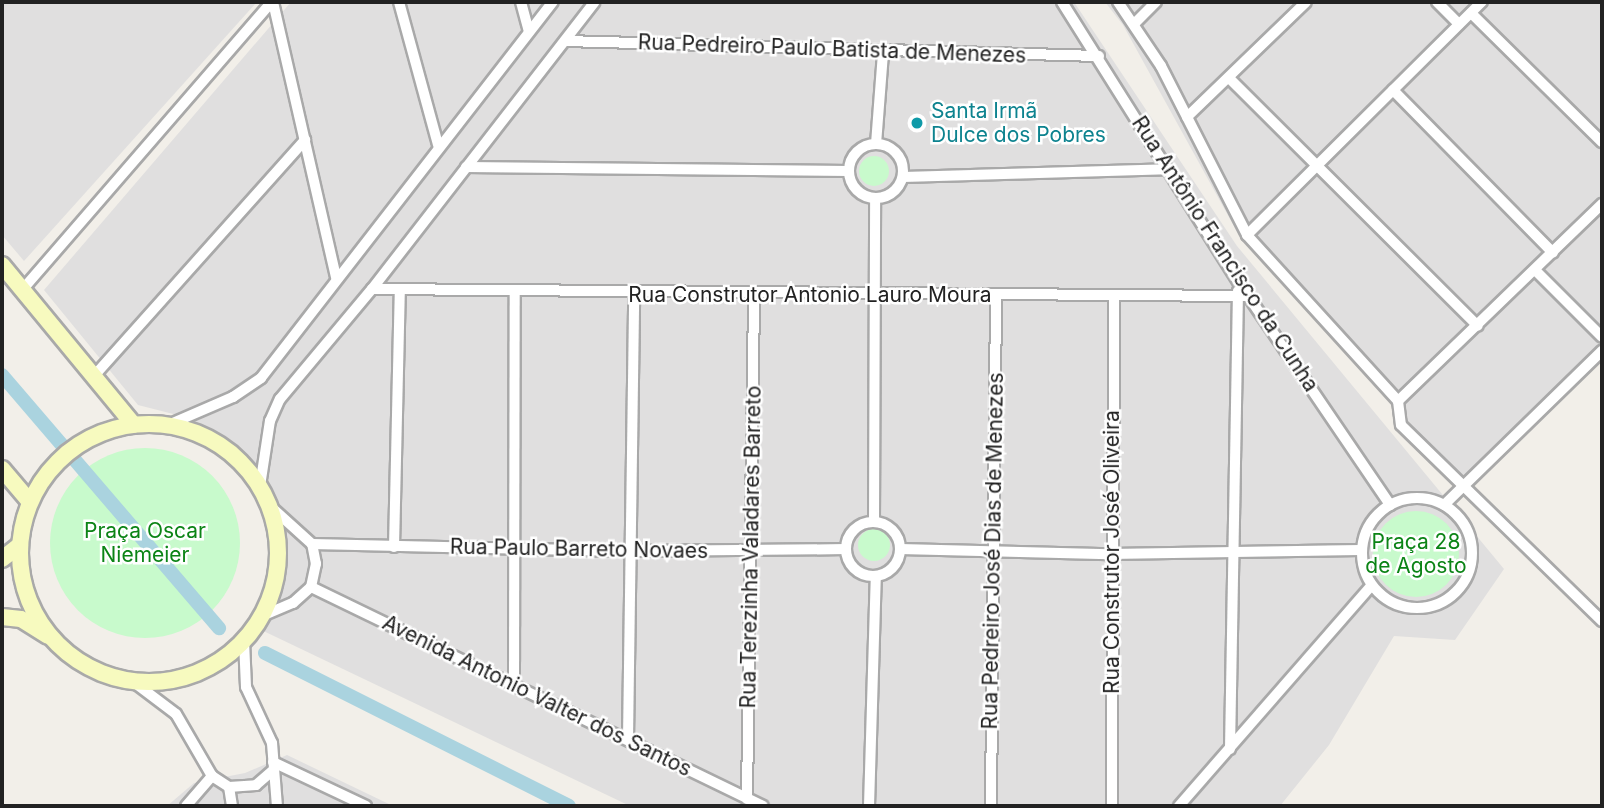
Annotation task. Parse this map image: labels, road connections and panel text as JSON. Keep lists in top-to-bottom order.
{
  "streets": {
    "street": [
      "Rua Pedreiro Paulo Batista de Menezes",
      "Rua Antônio Francisco da Cunha",
      "Rua Construtor Antonio Lauro Moura",
      "Rua Terezinha Valadares Barreto",
      "Rua Paulo Barreto Novaes",
      "Rua Pedreiro José Dias de Menezes",
      "Rua Construtor José Oliveira",
      "Avenida Antonio Valter dos Santos"
    ]
  },
  "crossings": [
    ["Rua Pedreiro Paulo Batista de Menezes", "Rua Antônio Francisco da Cunha"],
    ["Rua Antônio Francisco da Cunha", "Rua Construtor Antonio Lauro Moura"],
    ["Rua Construtor Antonio Lauro Moura", "Rua Terezinha Valadares Barreto"],
    ["Rua Construtor Antonio Lauro Moura", "Rua Pedreiro José Dias de Menezes"],
    ["Rua Construtor Antonio Lauro Moura", "Rua Construtor José Oliveira"],
    ["Rua Terezinha Valadares Barreto", "Rua Paulo Barreto Novaes"],
    ["Rua Terezinha Valadares Barreto", "Avenida Antonio Valter dos Santos"]
  ],
  "parks": ["Praça Oscar Niemeier", "Praça 28 de Agosto"],
  "places": ["Santa Irmã Dulce dos Pobres"]
}
